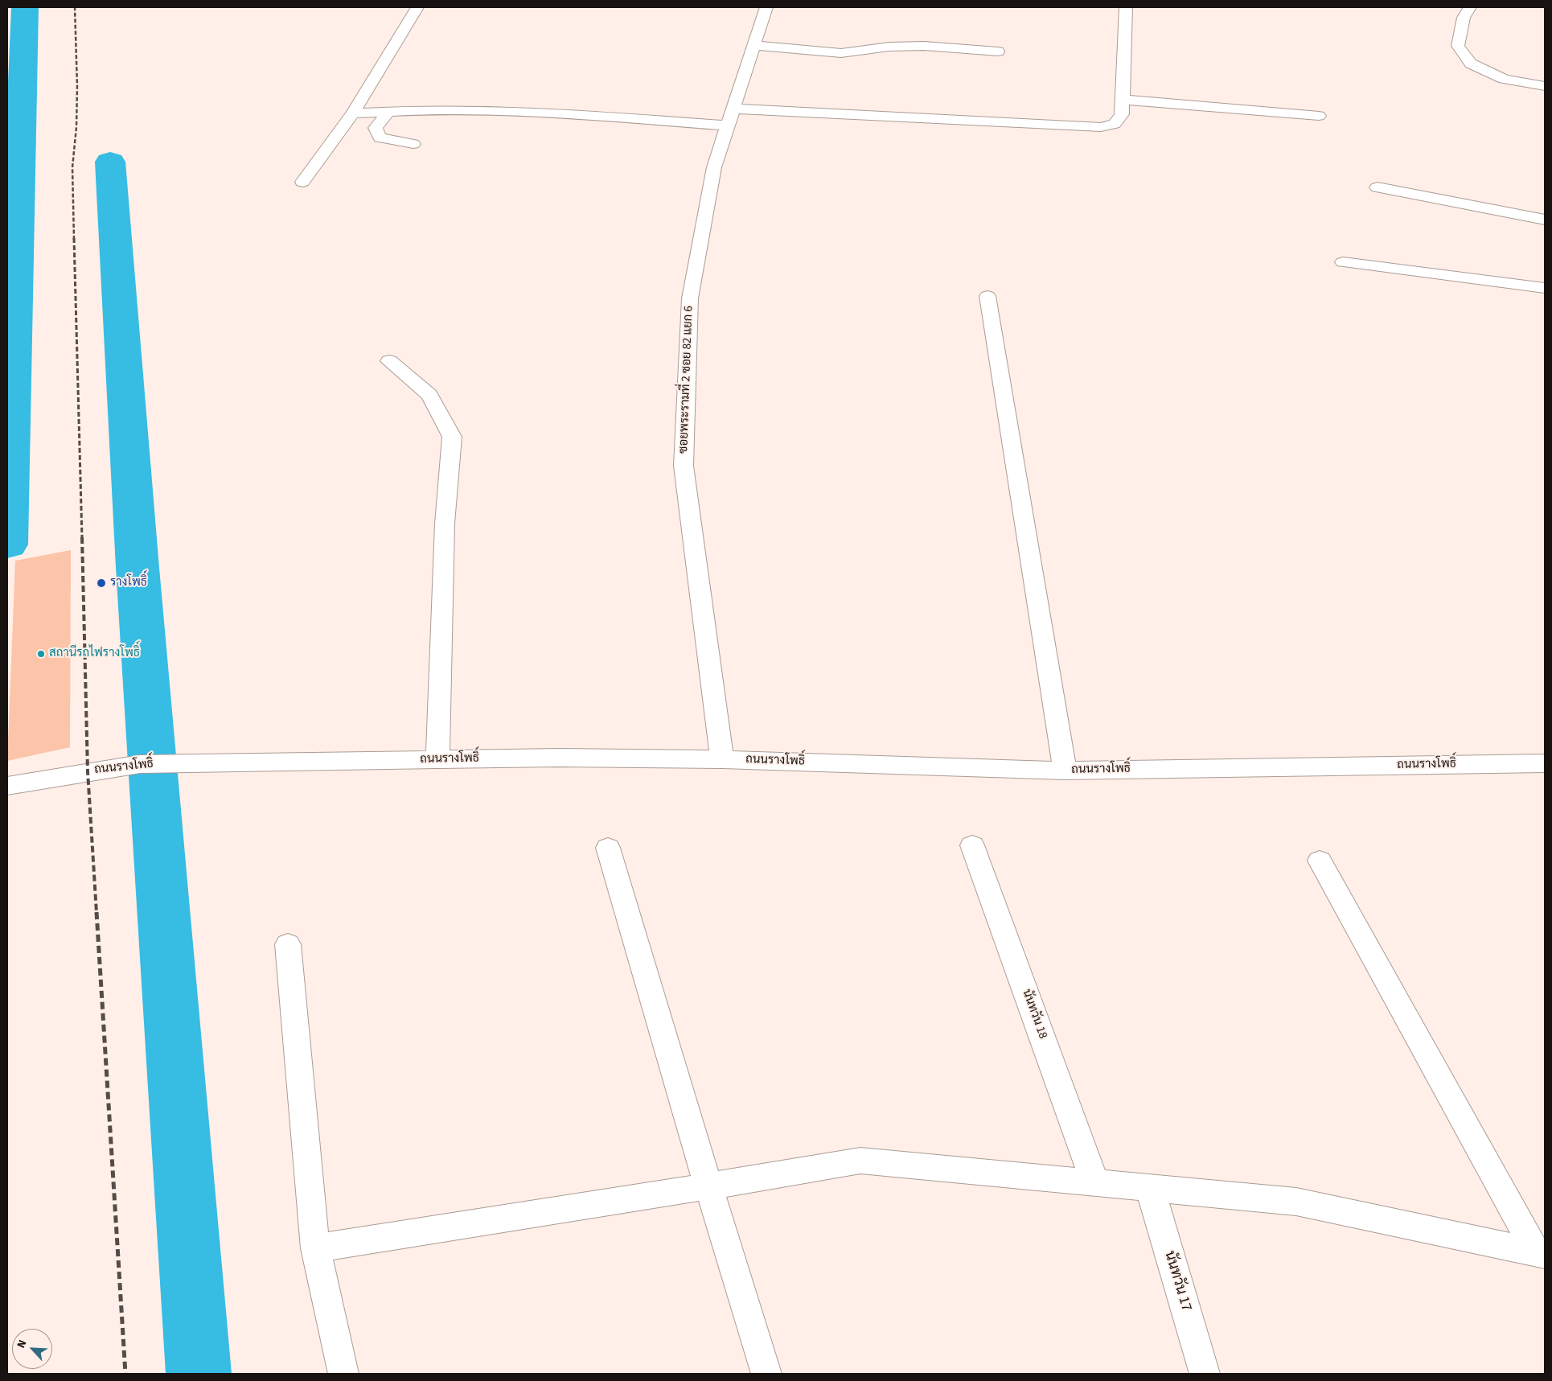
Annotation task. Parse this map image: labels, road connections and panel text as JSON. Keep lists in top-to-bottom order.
{
  "streets": {
    "street": [
      "ซอยพระรามที่ 2 ซอย 82 แยก 6",
      "ถนนรางโพธิ์",
      "นันทวัน 18",
      "นันทวัน 17"
    ]
  },
  "crossings": [
    ["ซอยพระรามที่ 2 ซอย 82 แยก 6", "ถนนรางโพธิ์"]
  ],
  "places": ["รางโพธิ์", "สถานีรถไฟรางโพธิ์"],
  "north": "top left"
}
